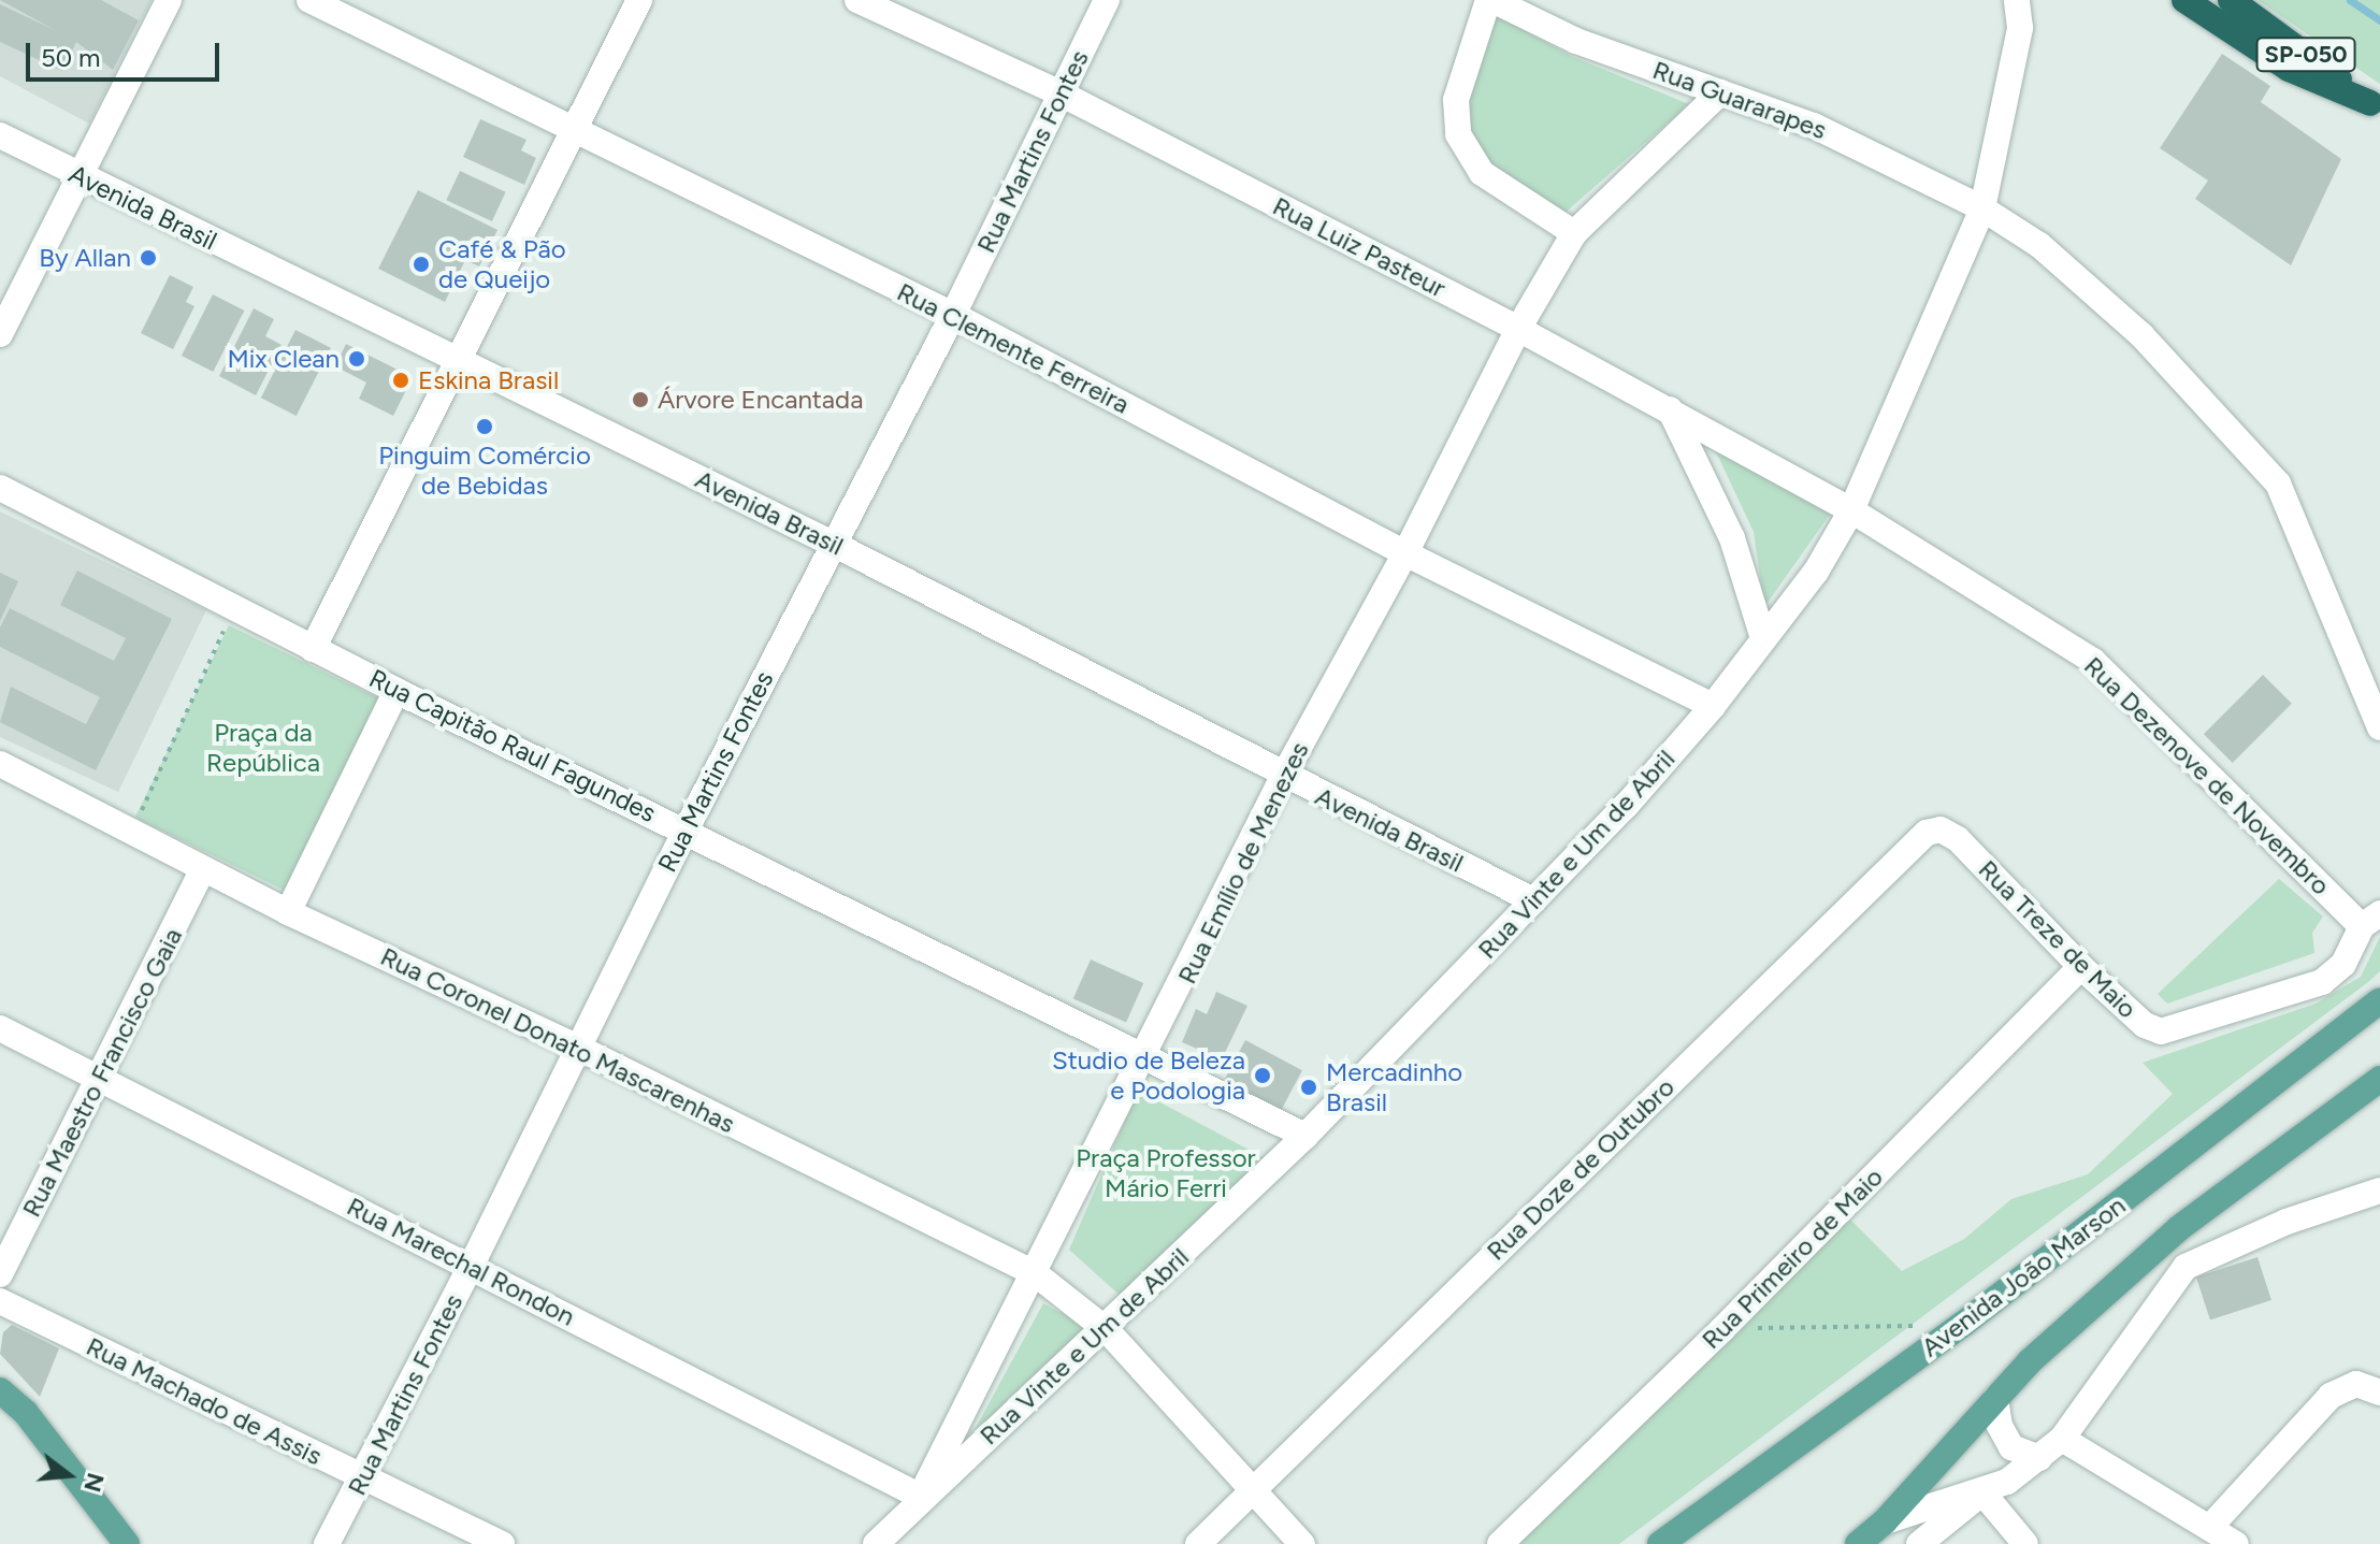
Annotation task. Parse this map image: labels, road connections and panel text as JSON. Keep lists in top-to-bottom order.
{
  "streets": {
    "highway": ["SP-050"],
    "main road": ["Avenida João Marson"],
    "street": [
      "Rua Guararapes",
      "Rua Martins Fontes",
      "Avenida Brasil",
      "Rua Luiz Pasteur",
      "Rua Clemente Ferreira",
      "Rua Capitão Raul Fagundes",
      "Rua Dezenove de Novembro",
      "Rua Vinte e Um de Abril",
      "Rua Emílio de Menezes",
      "Rua Treze de Maio",
      "Rua Coronel Donato Mascarenhas",
      "Rua Maestro Francisco Gaia",
      "Rua Doze de Outubro",
      "Rua Primeiro de Maio",
      "Rua Marechal Rondon",
      "Rua Machado de Assis"
    ]
  },
  "crossings": [
    ["Rua Guararapes", "Rua Vinte e Um de Abril"],
    ["Rua Guararapes", "Rua Emílio de Menezes"],
    ["Rua Martins Fontes", "Avenida Brasil"],
    ["Rua Martins Fontes", "Rua Luiz Pasteur"],
    ["Rua Martins Fontes", "Rua Clemente Ferreira"],
    ["Rua Martins Fontes", "Rua Capitão Raul Fagundes"],
    ["Rua Martins Fontes", "Rua Coronel Donato Mascarenhas"],
    ["Rua Martins Fontes", "Rua Marechal Rondon"],
    ["Rua Martins Fontes", "Rua Machado de Assis"],
    ["Avenida Brasil", "Rua Vinte e Um de Abril"],
    ["Avenida Brasil", "Rua Emílio de Menezes"],
    ["Rua Luiz Pasteur", "Rua Dezenove de Novembro"],
    ["Rua Luiz Pasteur", "Rua Vinte e Um de Abril"],
    ["Rua Luiz Pasteur", "Rua Emílio de Menezes"],
    ["Rua Clemente Ferreira", "Rua Vinte e Um de Abril"],
    ["Rua Clemente Ferreira", "Rua Emílio de Menezes"],
    ["Rua Capitão Raul Fagundes", "Rua Vinte e Um de Abril"],
    ["Rua Capitão Raul Fagundes", "Rua Emílio de Menezes"],
    ["Rua Dezenove de Novembro", "Rua Vinte e Um de Abril"],
    ["Rua Dezenove de Novembro", "Rua Treze de Maio"],
    ["Rua Vinte e Um de Abril", "Rua Emílio de Menezes"],
    ["Rua Vinte e Um de Abril", "Rua Coronel Donato Mascarenhas"],
    ["Rua Vinte e Um de Abril", "Rua Marechal Rondon"],
    ["Rua Emílio de Menezes", "Rua Coronel Donato Mascarenhas"],
    ["Rua Emílio de Menezes", "Rua Marechal Rondon"],
    ["Rua Treze de Maio", "Rua Doze de Outubro"],
    ["Rua Treze de Maio", "Rua Primeiro de Maio"],
    ["Rua Coronel Donato Mascarenhas", "Rua Maestro Francisco Gaia"],
    ["Rua Coronel Donato Mascarenhas", "Rua Doze de Outubro"],
    ["Rua Maestro Francisco Gaia", "Rua Marechal Rondon"]
  ],
  "parks": ["Praça da República", "Praça Professor Mário Ferri"],
  "places": [
    "By Allan",
    "Café & Pão de Queijo",
    "Mix Clean",
    "Eskina Brasil",
    "Árvore Encantada",
    "Pinguim Comércio de Bebidas",
    "Studio de Beleza e Podologia",
    "Mercadinho Brasil"
  ],
  "scale_bar": "50 m",
  "north": "right"
}
